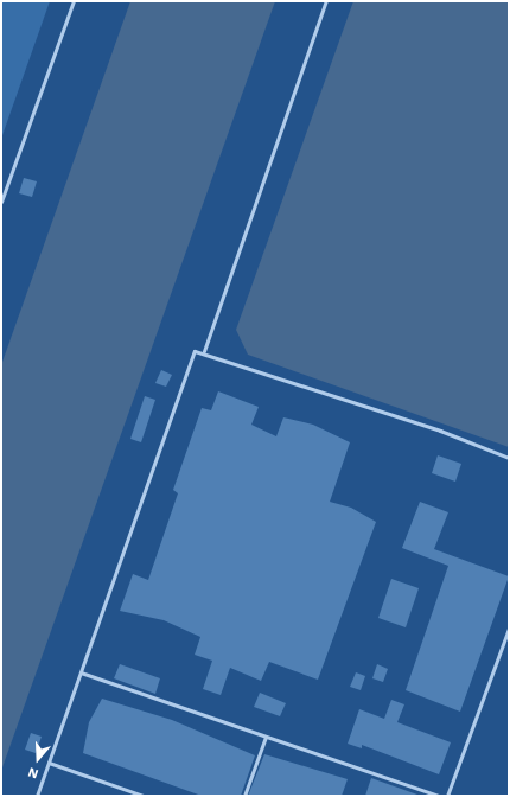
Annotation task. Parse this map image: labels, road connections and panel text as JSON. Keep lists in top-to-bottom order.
{
  "north": "bottom"
}
